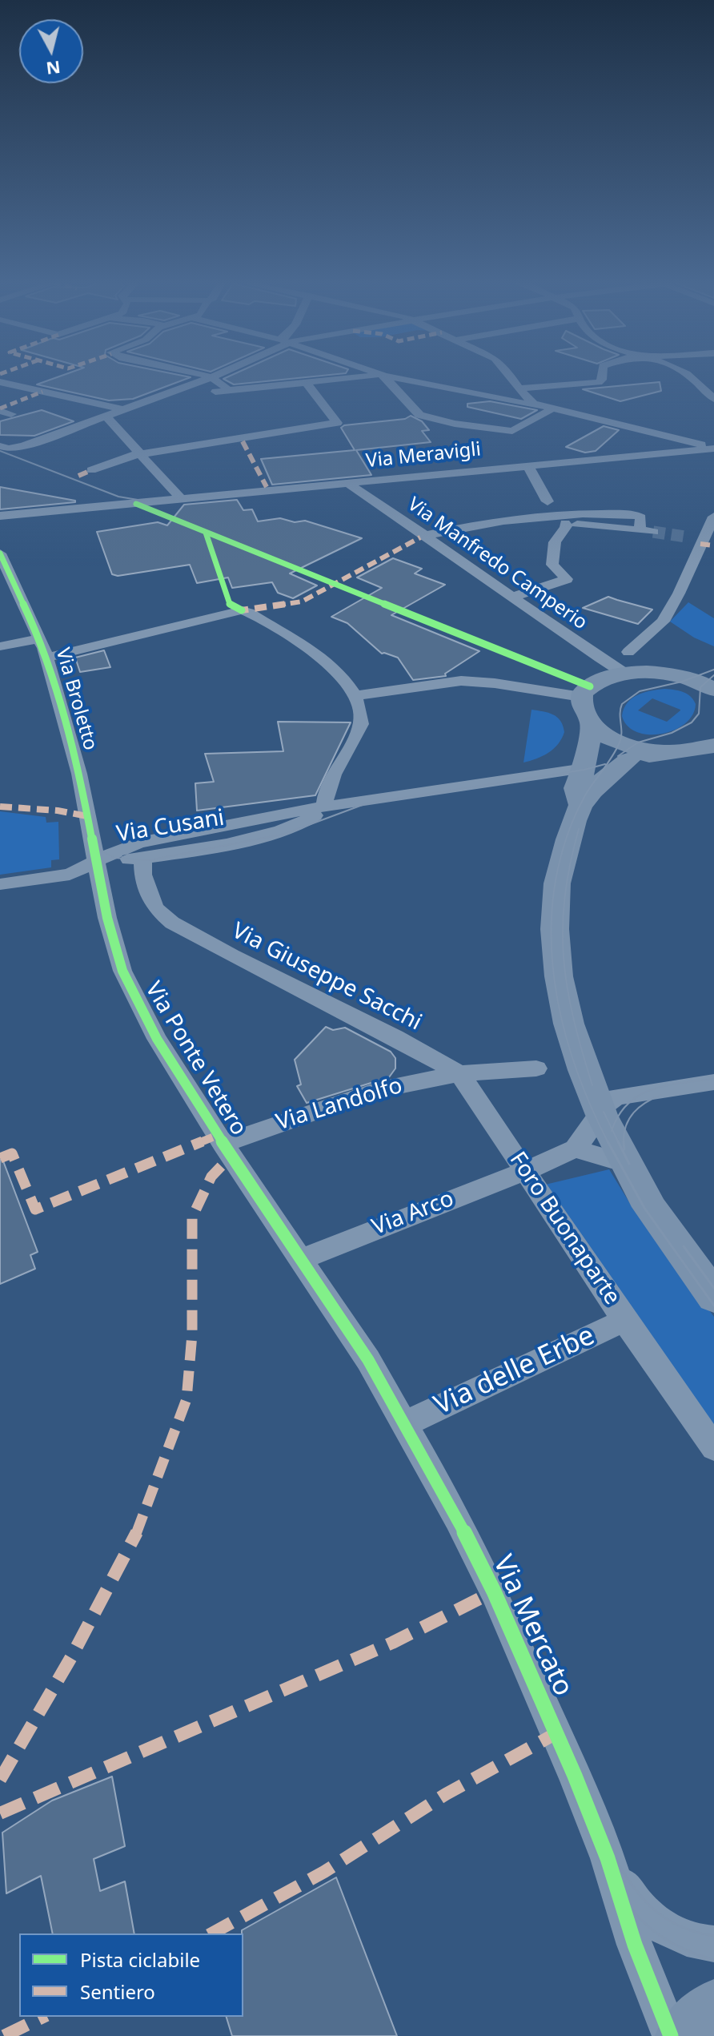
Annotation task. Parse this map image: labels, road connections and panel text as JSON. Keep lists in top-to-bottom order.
{
  "streets": {
    "street": [
      "Via Meravigli",
      "Via Manfredo Camperio",
      "Via Broletto",
      "Via Cusani",
      "Via Giuseppe Sacchi",
      "Via Ponte Vetero",
      "Via Landolfo",
      "Via Arco",
      "Foro Buonaparte",
      "Via delle Erbe",
      "Via Mercato"
    ]
  },
  "crossings": [
    ["Via Meravigli", "Via Manfredo Camperio"],
    ["Via Broletto", "Via Cusani"],
    ["Via Broletto", "Via Ponte Vetero"],
    ["Via Cusani", "Via Giuseppe Sacchi"],
    ["Via Cusani", "Via Ponte Vetero"],
    ["Via Giuseppe Sacchi", "Via Landolfo"],
    ["Via Giuseppe Sacchi", "Foro Buonaparte"],
    ["Via Ponte Vetero", "Via Landolfo"],
    ["Via Ponte Vetero", "Via Arco"],
    ["Via Ponte Vetero", "Via Mercato"],
    ["Via Landolfo", "Foro Buonaparte"],
    ["Via Arco", "Foro Buonaparte"],
    ["Via Arco", "Via Mercato"],
    ["Foro Buonaparte", "Via delle Erbe"],
    ["Via delle Erbe", "Via Mercato"]
  ],
  "legend": ["Pista ciclabile", "Sentiero"],
  "north": "bottom"
}
